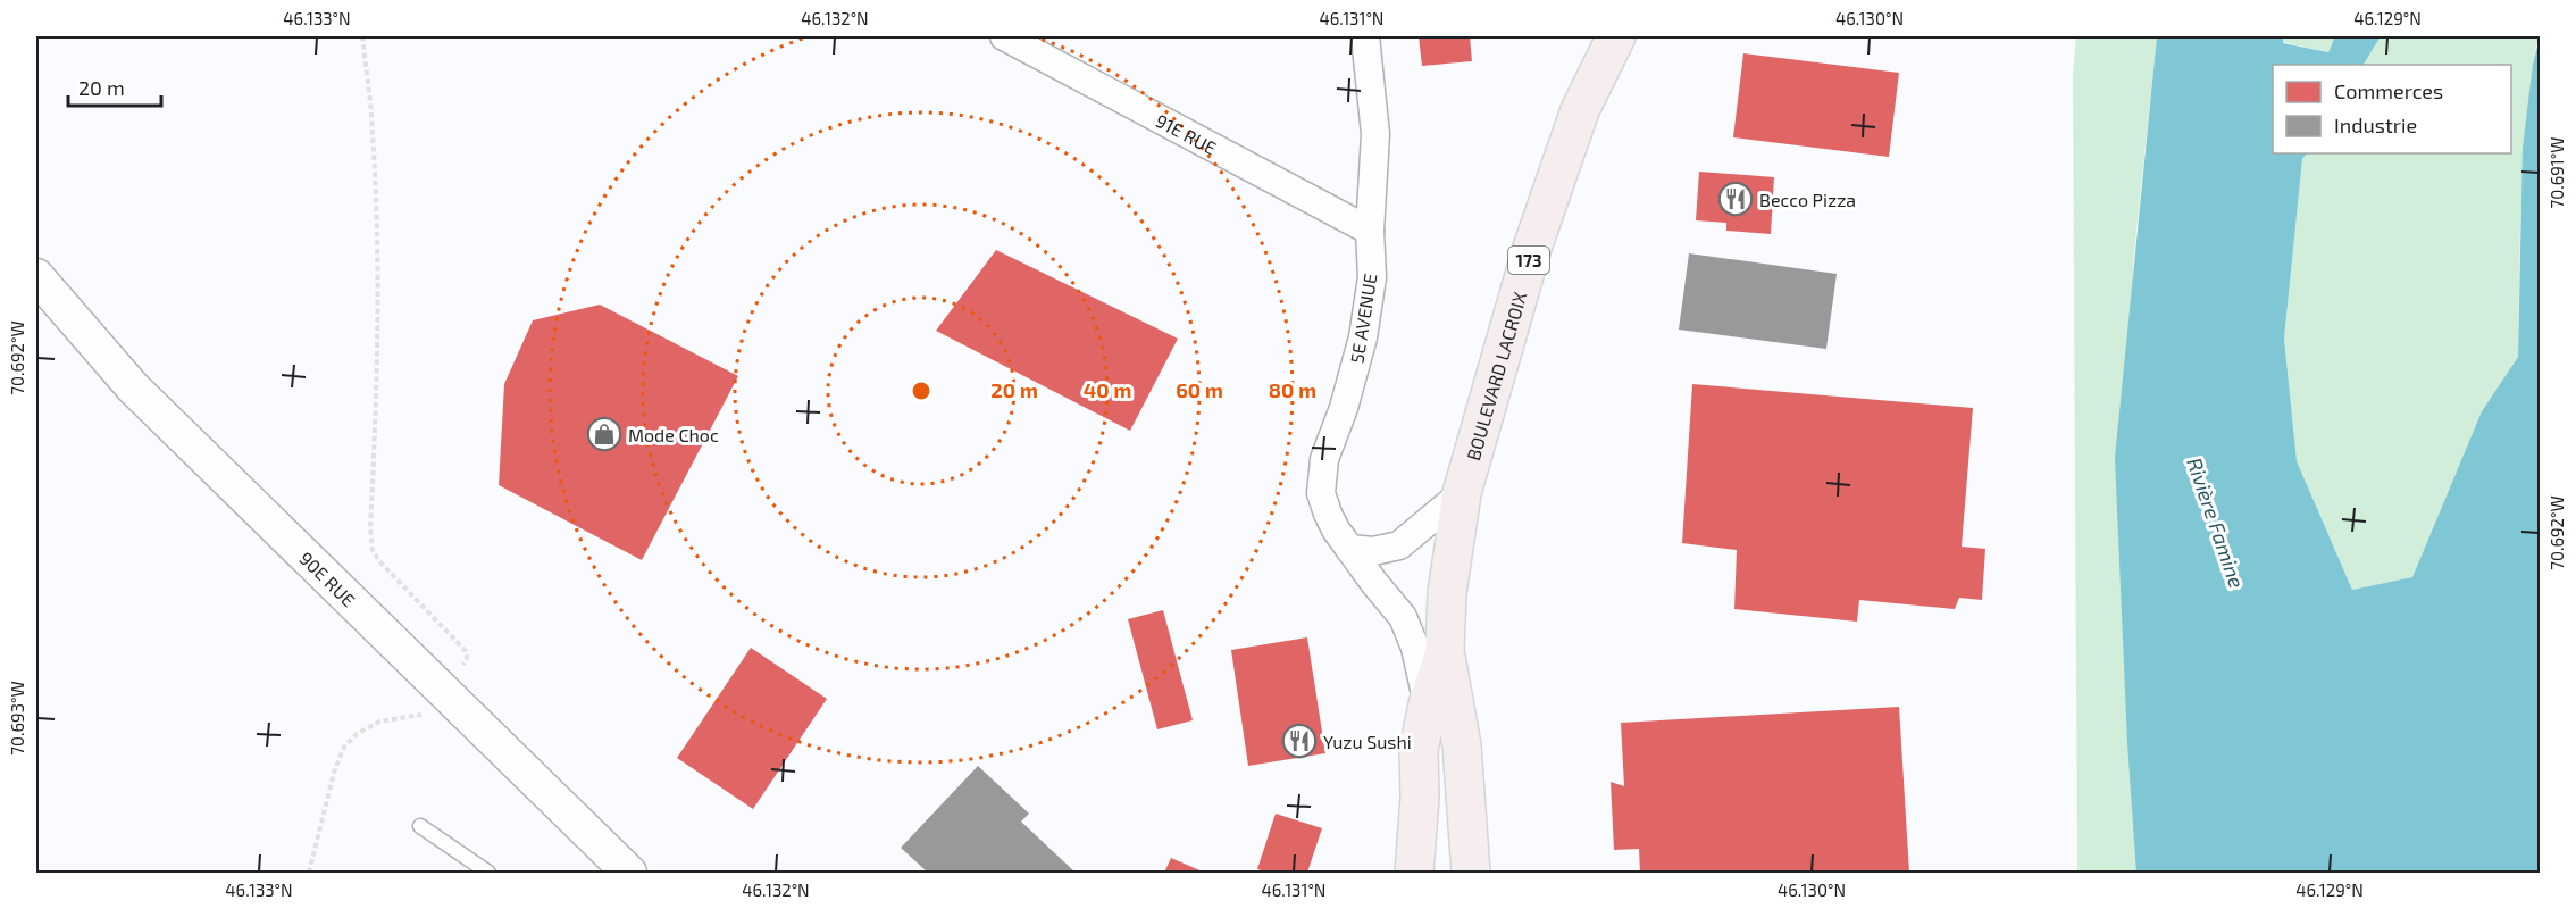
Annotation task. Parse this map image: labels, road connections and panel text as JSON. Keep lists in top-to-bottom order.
{
  "streets": {
    "main road": ["173", "BOULEVARD LACROIX"],
    "street": ["91E RUE", "5E AVENUE", "90E RUE"]
  },
  "crossings": [
    ["91E RUE", "5E AVENUE"],
    ["5E AVENUE", "BOULEVARD LACROIX"]
  ],
  "water": ["Rivière Famine"],
  "places": {
    "restaurant": ["Becco Pizza", "Yuzu Sushi"],
    "shop": ["Mode Choc"]
  },
  "legend": ["Commerces", "Industrie"],
  "scale_bar": "20 m",
  "coordinates": [
    "46.133°N",
    "46.132°N",
    "46.131°N",
    "46.130°N",
    "46.129°N",
    "70.691°W",
    "70.692°W",
    "70.693°W"
  ],
  "rings": [
    "20 m",
    "40 m",
    "60 m",
    "80 m"
  ]
}
